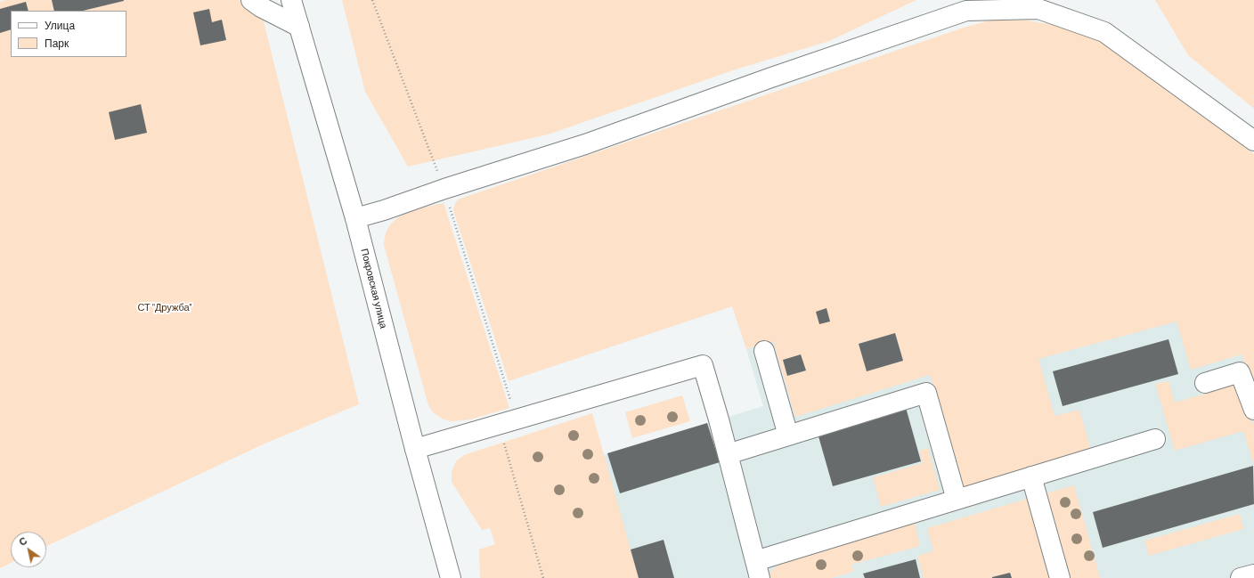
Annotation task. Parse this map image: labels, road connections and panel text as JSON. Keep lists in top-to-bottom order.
{
  "streets": {
    "main road": ["Покровская улица"]
  },
  "parks": ["СТ \"Дружба\""],
  "legend": ["Улица", "Парк"],
  "north": "top left"
}
